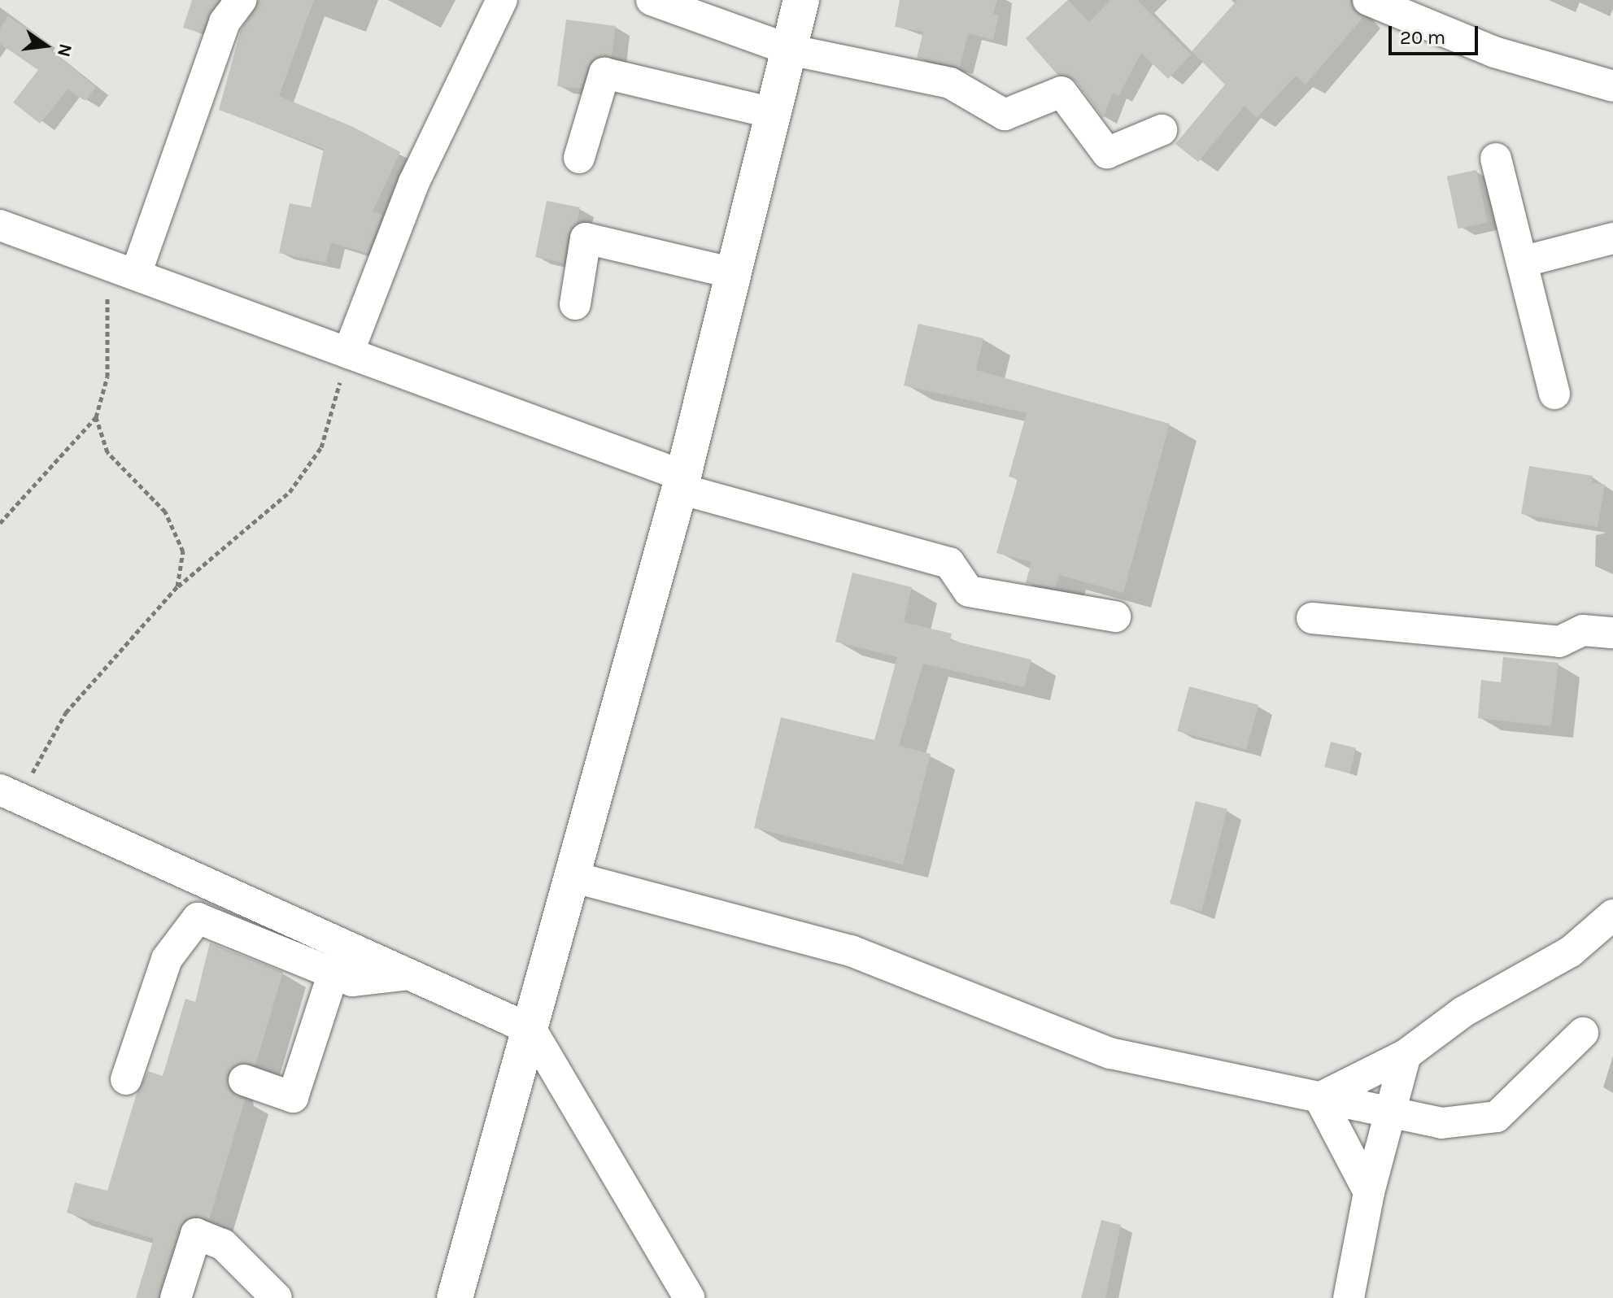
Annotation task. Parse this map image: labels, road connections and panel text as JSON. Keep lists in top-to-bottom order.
{
  "scale_bar": "20 m",
  "north": "right"
}
